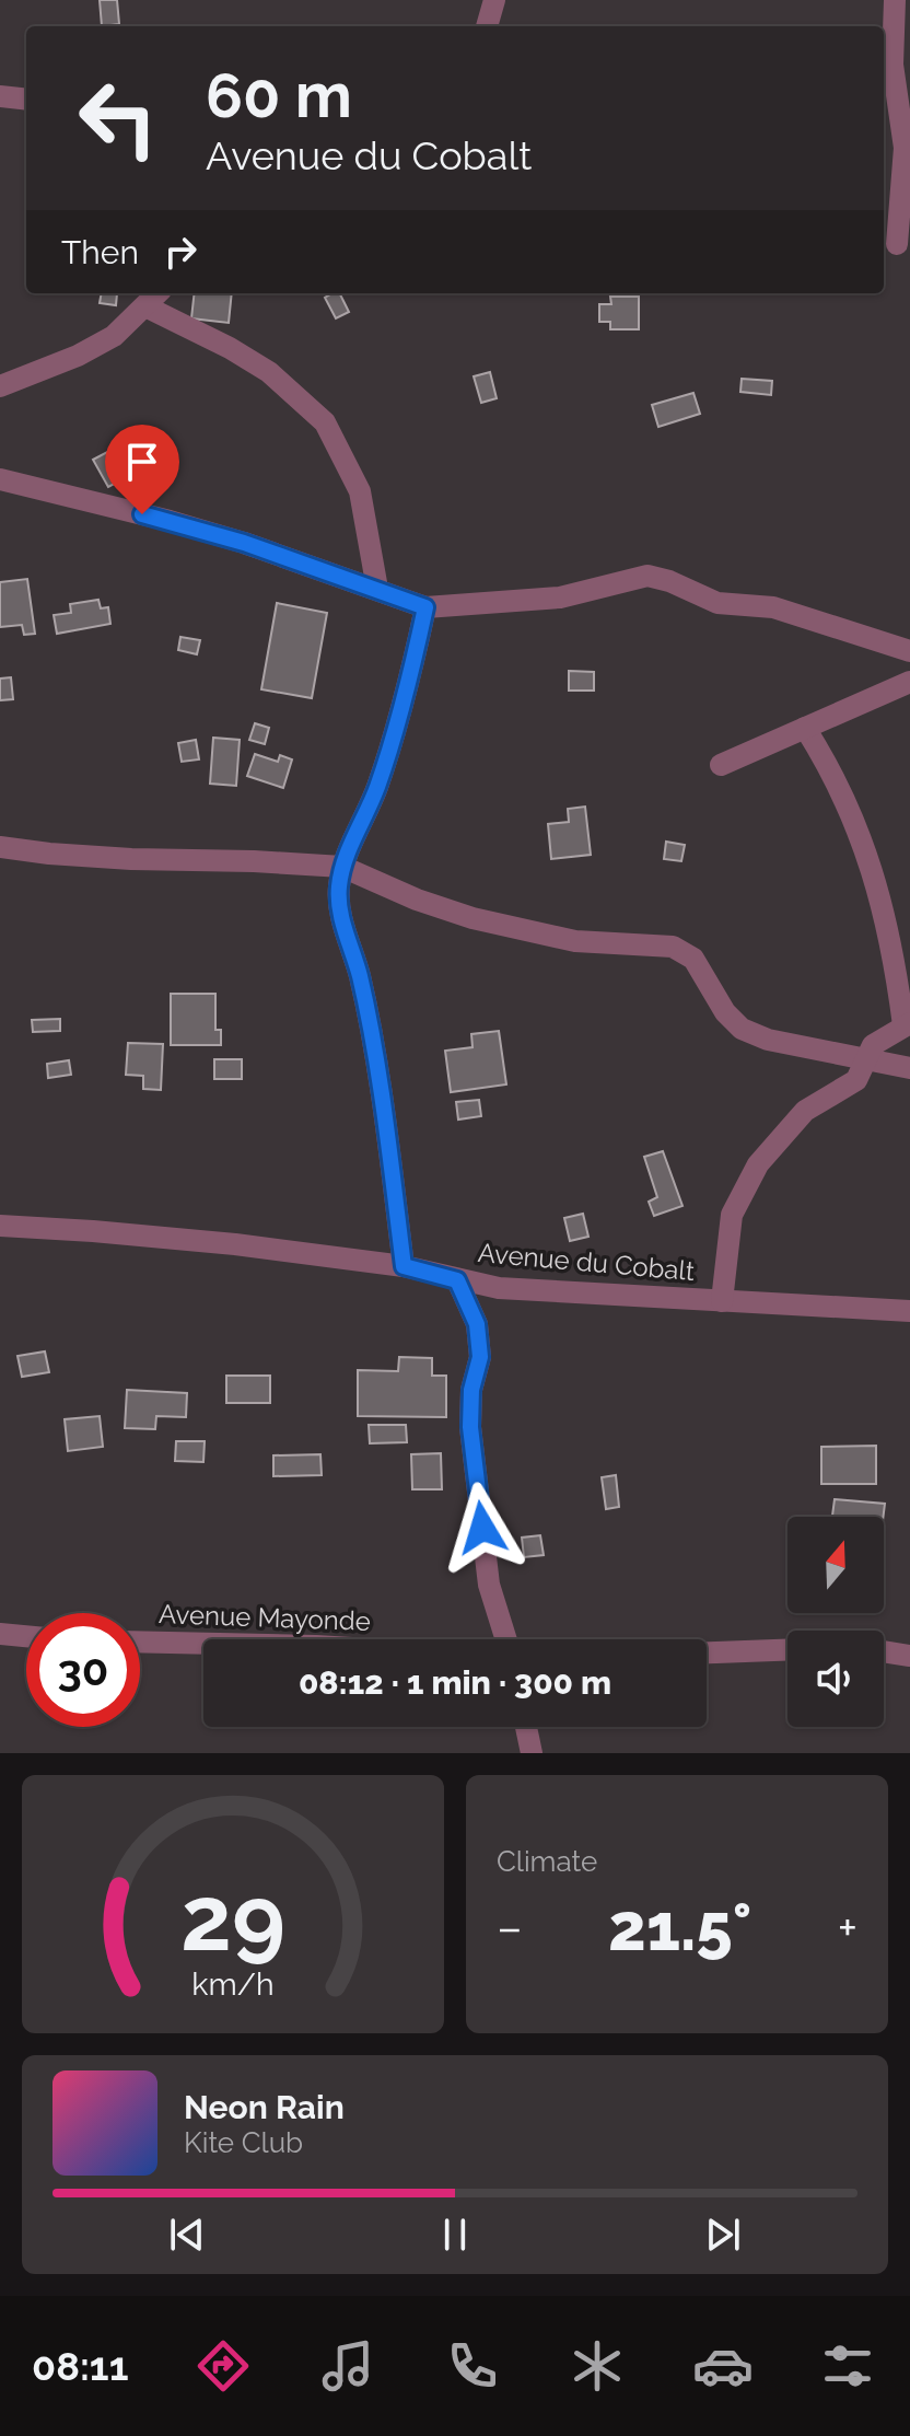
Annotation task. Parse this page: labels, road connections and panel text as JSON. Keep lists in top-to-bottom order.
{
  "streets": {
    "street": ["Avenue du Cobalt", "Avenue Mayonde"]
  },
  "north": "top",
  "page": {
    "turn": ["60 m", "Avenue du Cobalt"],
    "then": "Then",
    "limit": "30",
    "trip": "08:12 · 1 min · 300 m",
    "tile": "Climate",
    "heat": ["−", "21.5°", "+"],
    "song": ["Neon Rain", "Kite Club"],
    "tabs": "08:11",
    "gauge": ["29", "km/h"]
  }
}
